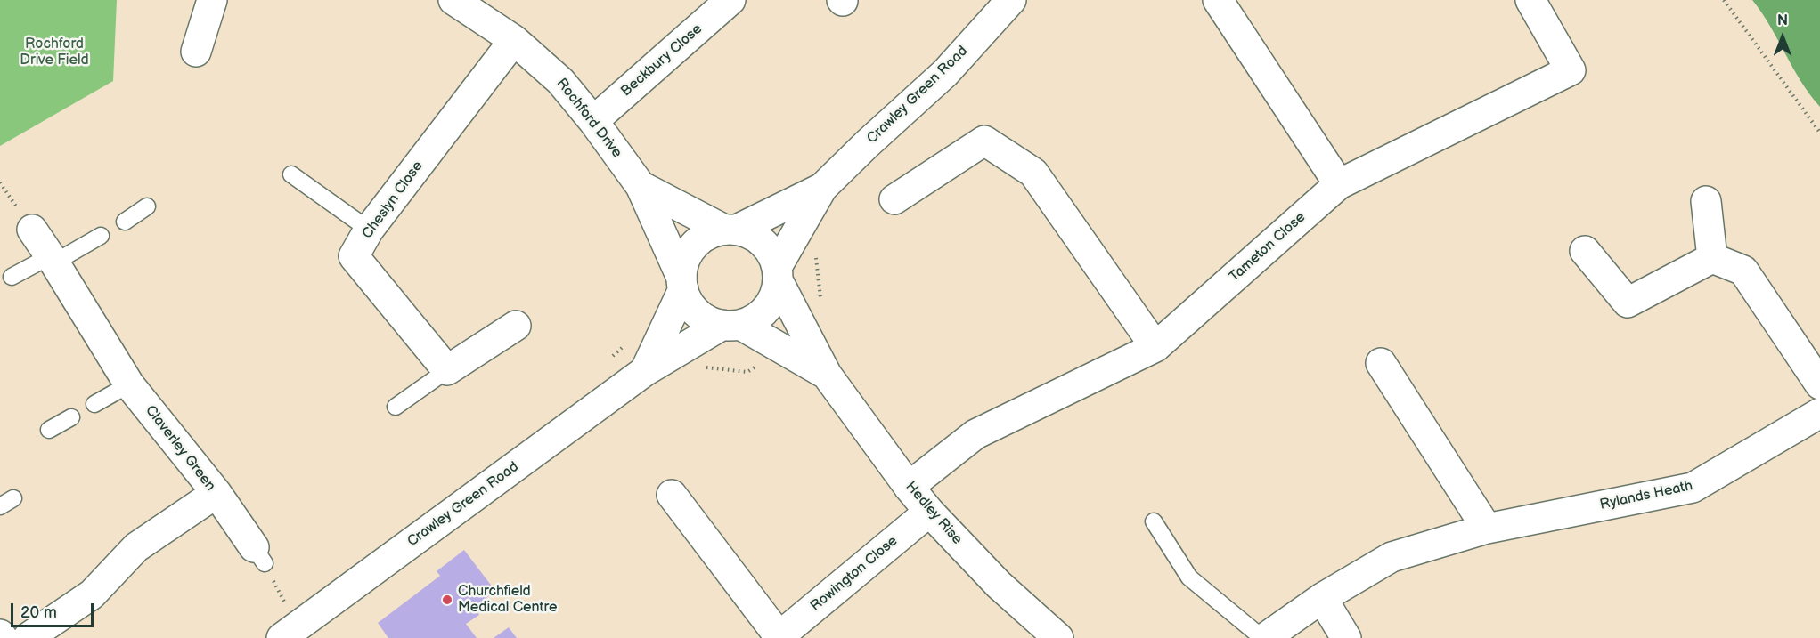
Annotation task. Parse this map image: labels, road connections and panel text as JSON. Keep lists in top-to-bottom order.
{
  "streets": {
    "street": [
      "Beckbury Close",
      "Crawley Green Road",
      "Rochford Drive",
      "Cheslyn Close",
      "Tameton Close",
      "Claverley Green",
      "Rylands Heath",
      "Hedley Rise",
      "Rowington Close"
    ]
  },
  "crossings": [
    ["Beckbury Close", "Rochford Drive"],
    ["Crawley Green Road", "Rochford Drive"],
    ["Crawley Green Road", "Hedley Rise"],
    ["Rochford Drive", "Cheslyn Close"],
    ["Rochford Drive", "Hedley Rise"],
    ["Tameton Close", "Hedley Rise"],
    ["Hedley Rise", "Rowington Close"]
  ],
  "parks": ["Rochford Drive Field"],
  "places": ["Churchfield Medical Centre"],
  "scale_bar": "20 m",
  "north": "top"
}
